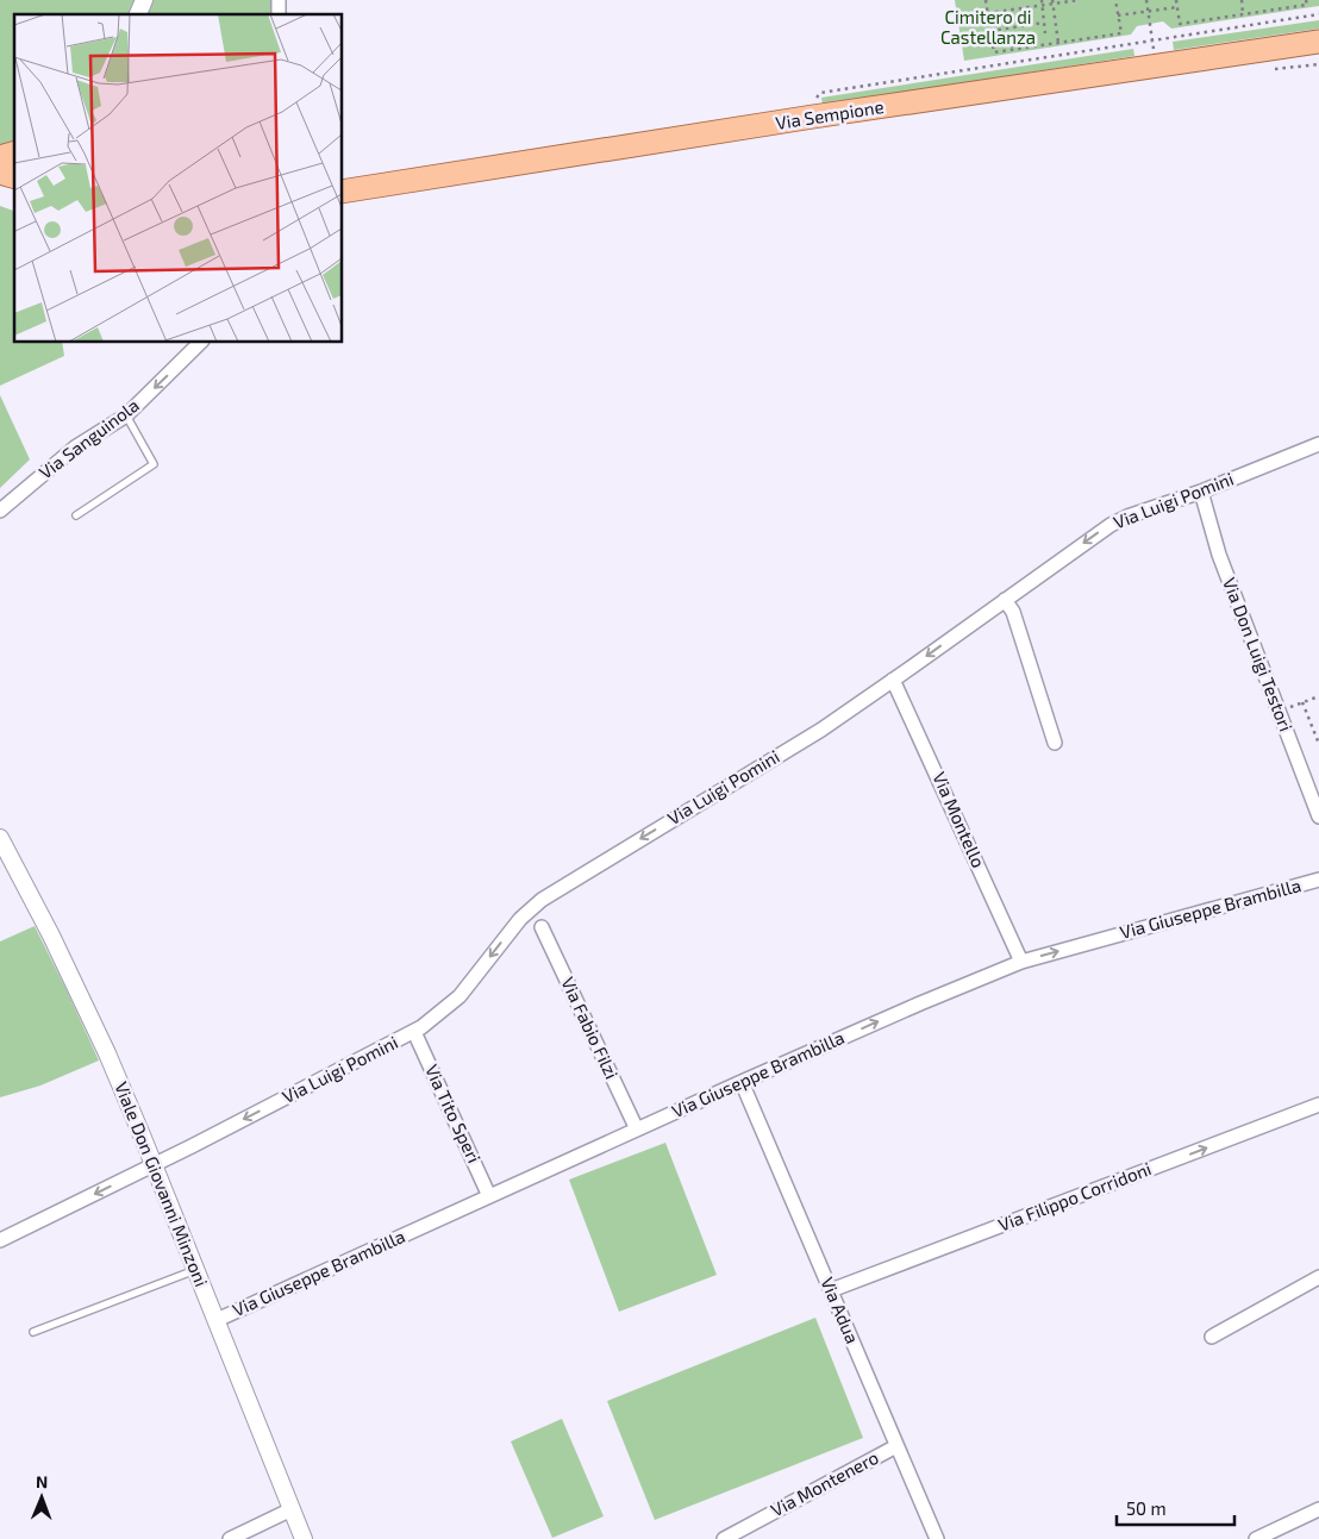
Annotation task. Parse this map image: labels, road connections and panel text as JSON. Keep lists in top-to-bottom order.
{
  "streets": {
    "main road": ["Via Sempione"],
    "street": [
      "Via Sanguinola",
      "Via Luigi Pomini",
      "Via Don Luigi Testori",
      "Via Montello",
      "Via Giuseppe Brambilla",
      "Via Fabio Filzi",
      "Via Tito Speri",
      "Viale Don Giovanni Minzoni",
      "Via Filippo Corridoni",
      "Via Adua",
      "Via Montenero"
    ]
  },
  "crossings": [
    ["Via Luigi Pomini", "Via Don Luigi Testori"],
    ["Via Luigi Pomini", "Via Montello"],
    ["Via Luigi Pomini", "Via Tito Speri"],
    ["Via Luigi Pomini", "Viale Don Giovanni Minzoni"],
    ["Via Montello", "Via Giuseppe Brambilla"],
    ["Via Giuseppe Brambilla", "Via Fabio Filzi"],
    ["Via Giuseppe Brambilla", "Via Tito Speri"],
    ["Via Giuseppe Brambilla", "Viale Don Giovanni Minzoni"],
    ["Via Giuseppe Brambilla", "Via Adua"],
    ["Via Filippo Corridoni", "Via Adua"],
    ["Via Adua", "Via Montenero"]
  ],
  "one_way": [
    "Via Sanguinola",
    "Via Luigi Pomini",
    "Via Giuseppe Brambilla",
    "Via Filippo Corridoni"
  ],
  "parks": ["Cimitero di Castellanza"],
  "scale_bar": "50 m",
  "north": "top"
}
